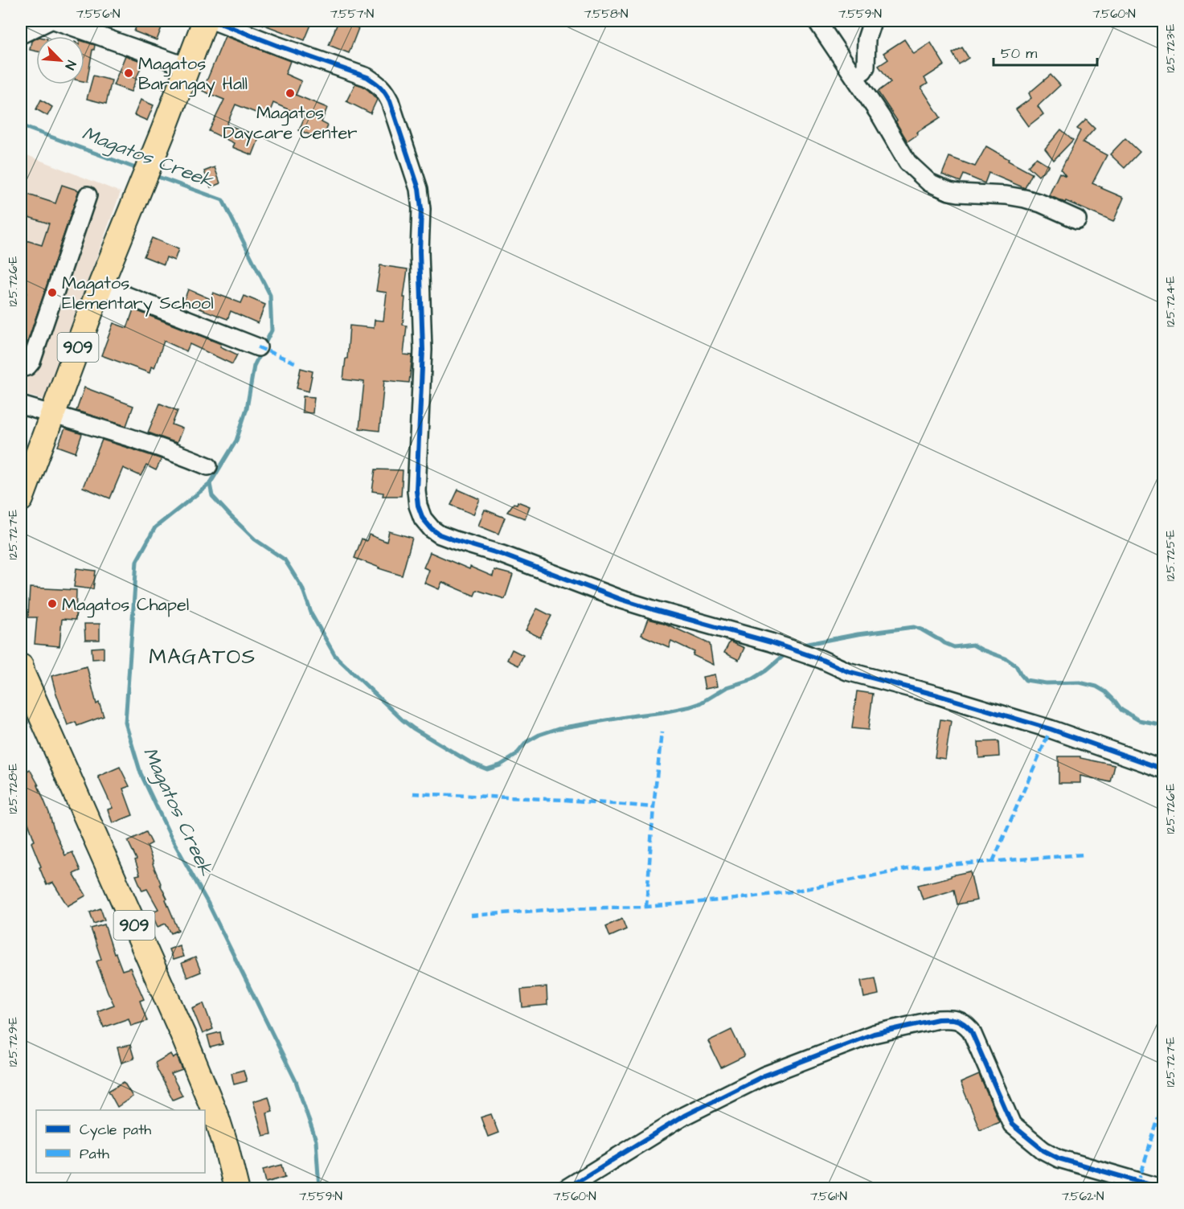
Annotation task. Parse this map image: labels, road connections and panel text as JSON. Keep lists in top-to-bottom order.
{
  "streets": {
    "highway": ["909"]
  },
  "districts": ["MAGATOS"],
  "water": ["Magatos Creek"],
  "places": [
    "Magatos Barangay Hall",
    "Magatos Daycare Center",
    "Magatos Elementary School",
    "Magatos Chapel"
  ],
  "legend": ["Cycle path", "Path"],
  "scale_bar": "50 m",
  "north": "bottom right",
  "coordinates": [
    "7.556°N",
    "7.557°N",
    "7.558°N",
    "7.559°N",
    "7.560°N",
    "125.723°E",
    "125.726°E",
    "125.724°E",
    "125.727°E",
    "125.725°E",
    "125.728°E",
    "125.729°E",
    "7.561°N",
    "7.562°N"
  ]
}
